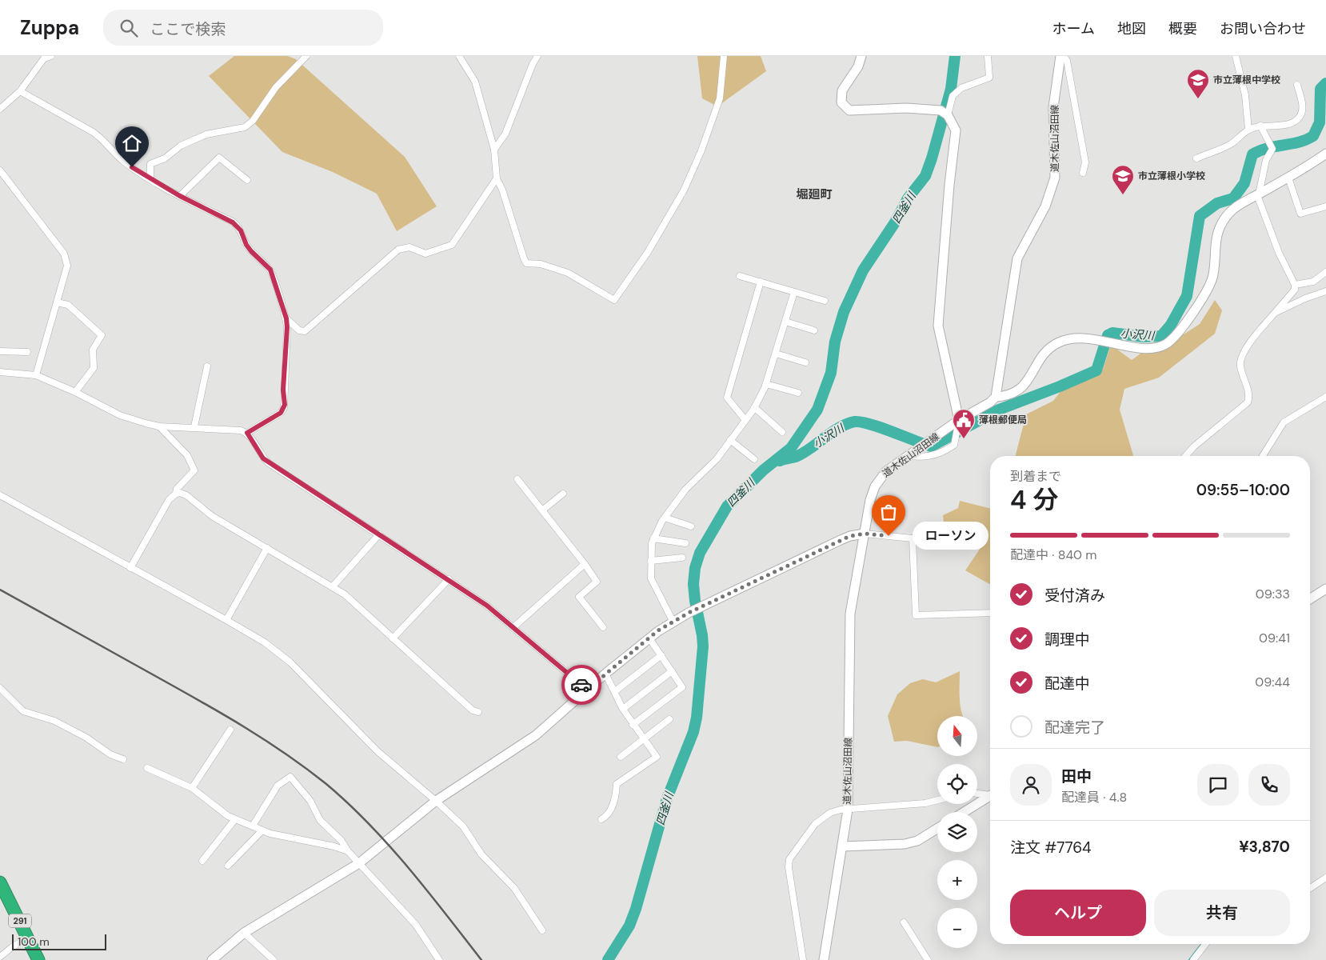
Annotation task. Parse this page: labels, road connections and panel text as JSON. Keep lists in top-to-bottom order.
{
  "streets": {
    "highway": ["291"],
    "street": ["道木佐山沼田線"]
  },
  "districts": ["堀廻町"],
  "water": ["四釜川", "小沢川"],
  "places": {
    "school or university": ["市立薄根中学校", "市立薄根小学校"],
    "public building": ["薄根郵便局"],
    "other": ["ローソン"]
  },
  "scale_bar": "100 m",
  "north": "top",
  "page": {
    "header": "Zuppa",
    "search": "ここで検索",
    "nav": [
      "ホーム",
      "地図",
      "概要",
      "お問い合わせ"
    ],
    "heading": ["4 分", "到着まで", "09:55–10:00"],
    "panel": [
      "田中",
      "配達員 · 4.8",
      "注文 #7764",
      "¥3,870"
    ],
    "bubble": "ローソン",
    "bar": "配達中 · 840 m",
    "list": [
      ["受付済み", "09:33"],
      ["調理中", "09:41"],
      ["配達中", "09:44"],
      "配達完了"
    ],
    "map_buttons": ["+", "−"],
    "buttons": ["ヘルプ", "共有"],
    "scale": "100 m"
  }
}
